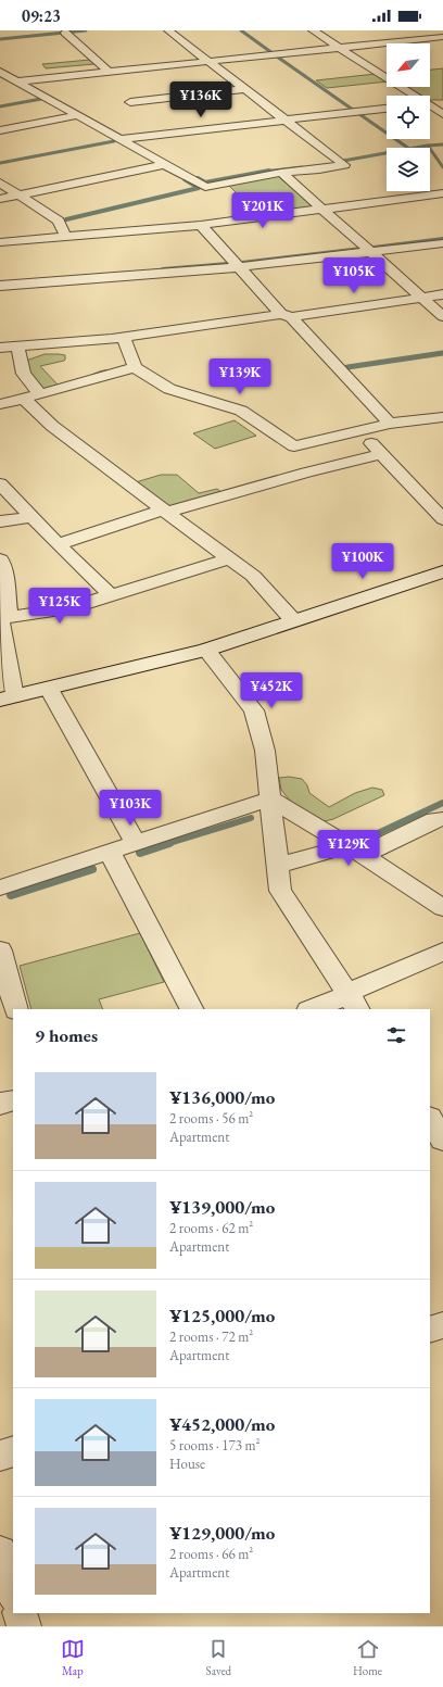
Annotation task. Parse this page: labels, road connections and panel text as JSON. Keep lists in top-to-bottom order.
{
  "north": "bottom left",
  "page": {
    "status": "09:23",
    "price": [
      "¥136K",
      "¥201K",
      "¥105K",
      "¥139K",
      "¥100K",
      "¥125K",
      "¥452K",
      "¥103K",
      "¥129K"
    ],
    "heading": "9 homes",
    "list": [
      {
        "name": "¥136,000/mo",
        "note": "2 rooms · 56 m² · Apartment"
      },
      {
        "name": "¥139,000/mo",
        "note": "2 rooms · 62 m² · Apartment"
      },
      {
        "name": "¥125,000/mo",
        "note": "2 rooms · 72 m² · Apartment"
      },
      {
        "name": "¥452,000/mo",
        "note": "5 rooms · 173 m² · House"
      },
      {
        "name": "¥129,000/mo",
        "note": "2 rooms · 66 m² · Apartment"
      }
    ],
    "tabs": ["Map", "Saved", "Home"]
  }
}
